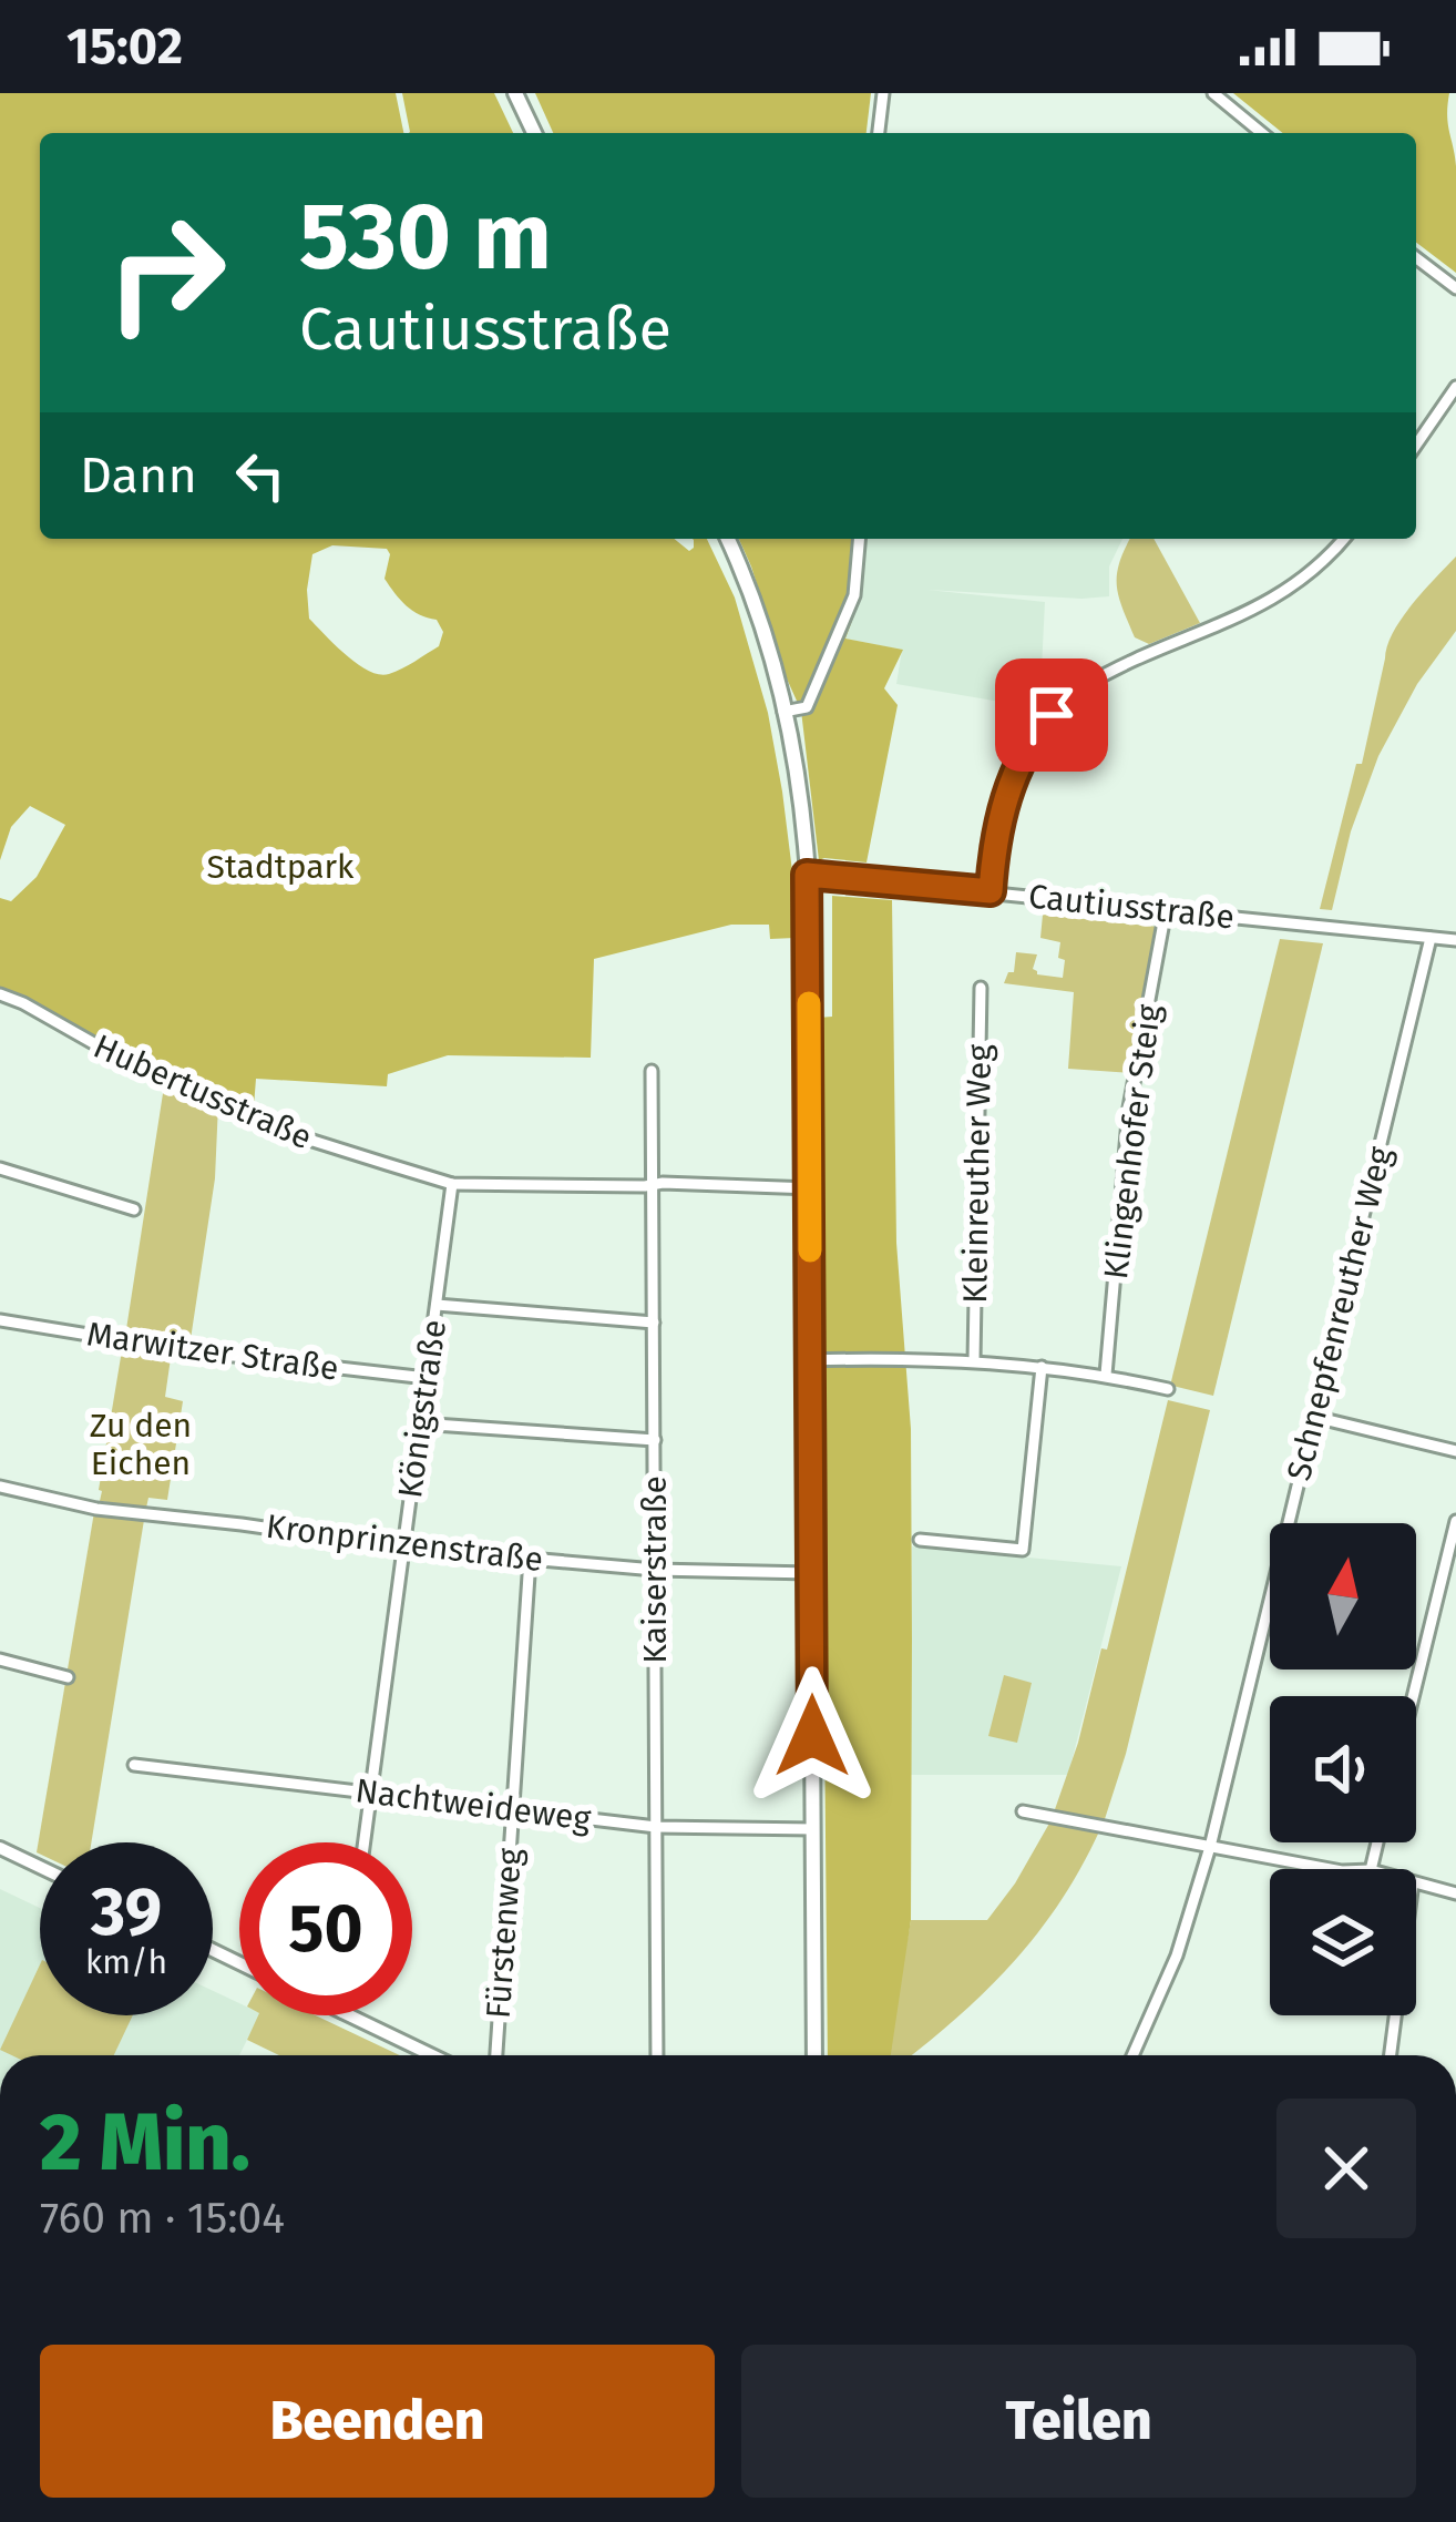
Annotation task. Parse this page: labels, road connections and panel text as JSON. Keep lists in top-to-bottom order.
{
  "streets": {
    "street": [
      "Cautiusstraße",
      "Hubertusstraße",
      "Klingenhofer Steig",
      "Kleinreuther Weg",
      "Schnepfenreuther Weg",
      "Marwitzer Straße",
      "Königstraße",
      "Kronprinzenstraße",
      "Kaiserstraße",
      "Nachtweideweg",
      "Fürstenweg"
    ]
  },
  "crossings": [
    ["Cautiusstraße", "Klingenhofer Steig"],
    ["Cautiusstraße", "Schnepfenreuther Weg"],
    ["Hubertusstraße", "Königstraße"],
    ["Hubertusstraße", "Kaiserstraße"],
    ["Marwitzer Straße", "Königstraße"],
    ["Königstraße", "Kronprinzenstraße"],
    ["Königstraße", "Nachtweideweg"],
    ["Kronprinzenstraße", "Kaiserstraße"],
    ["Kronprinzenstraße", "Fürstenweg"],
    ["Kaiserstraße", "Nachtweideweg"],
    ["Nachtweideweg", "Fürstenweg"]
  ],
  "parks": ["Stadtpark", "Zu den Eichen"],
  "north": "top",
  "page": {
    "status": "15:02",
    "turn": ["530 m", "Cautiusstraße"],
    "then": "Dann",
    "speed": "39 km/h",
    "limit": "50",
    "heading": ["2 Min.", "760 m · 15:04"],
    "buttons": ["Beenden", "Teilen"]
  }
}
